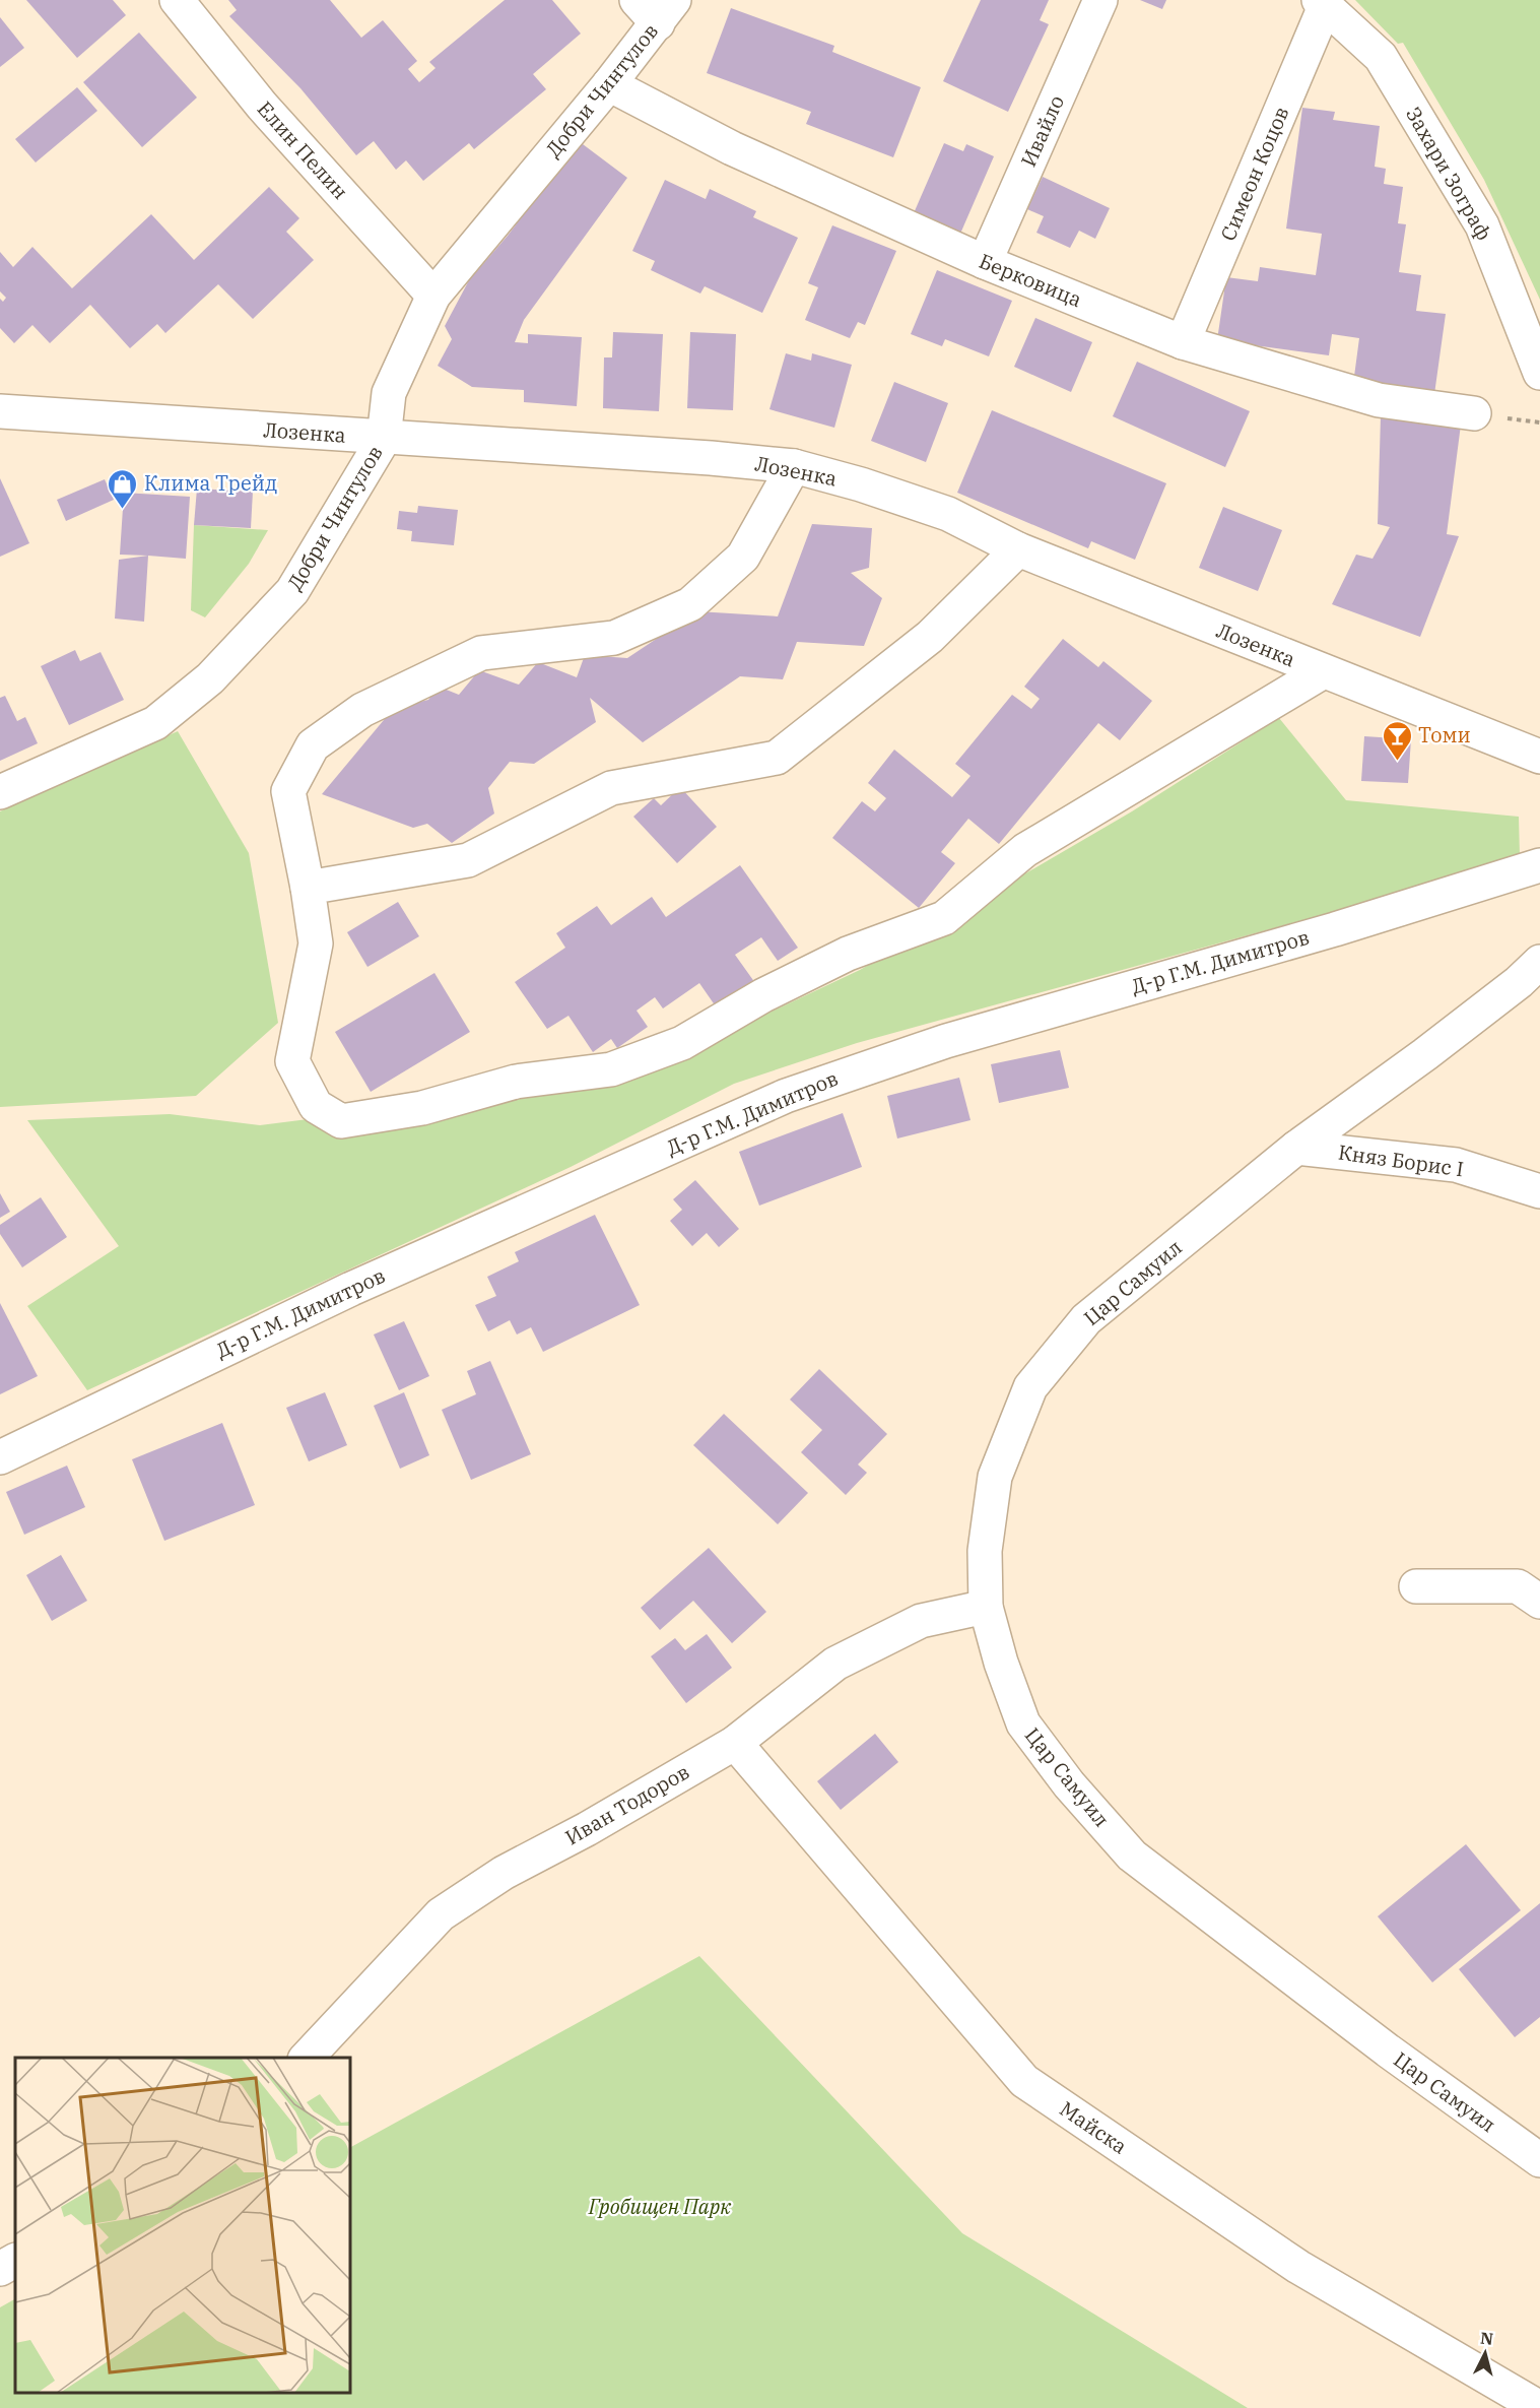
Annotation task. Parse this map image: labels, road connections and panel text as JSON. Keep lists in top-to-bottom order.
{
  "streets": {
    "street": [
      "Добри Чинтулов",
      "Ивайло",
      "Елин Пелин",
      "Симеон Коцов",
      "Захари Зограф",
      "Берковица",
      "Лозенка",
      "Д-р Г.М. Димитров",
      "Княз Борис I",
      "Цар Самуил",
      "Иван Тодоров",
      "Майска"
    ]
  },
  "crossings": [
    ["Добри Чинтулов", "Елин Пелин"],
    ["Добри Чинтулов", "Берковица"],
    ["Добри Чинтулов", "Лозенка"],
    ["Ивайло", "Берковица"],
    ["Симеон Коцов", "Захари Зограф"],
    ["Симеон Коцов", "Берковица"],
    ["Княз Борис I", "Цар Самуил"],
    ["Цар Самуил", "Иван Тодоров"],
    ["Иван Тодоров", "Майска"]
  ],
  "parks": ["Гробищен Парк"],
  "places": {
    "shop": ["Клима Трейд"],
    "bar": ["Томи"]
  },
  "north": "top"
}
